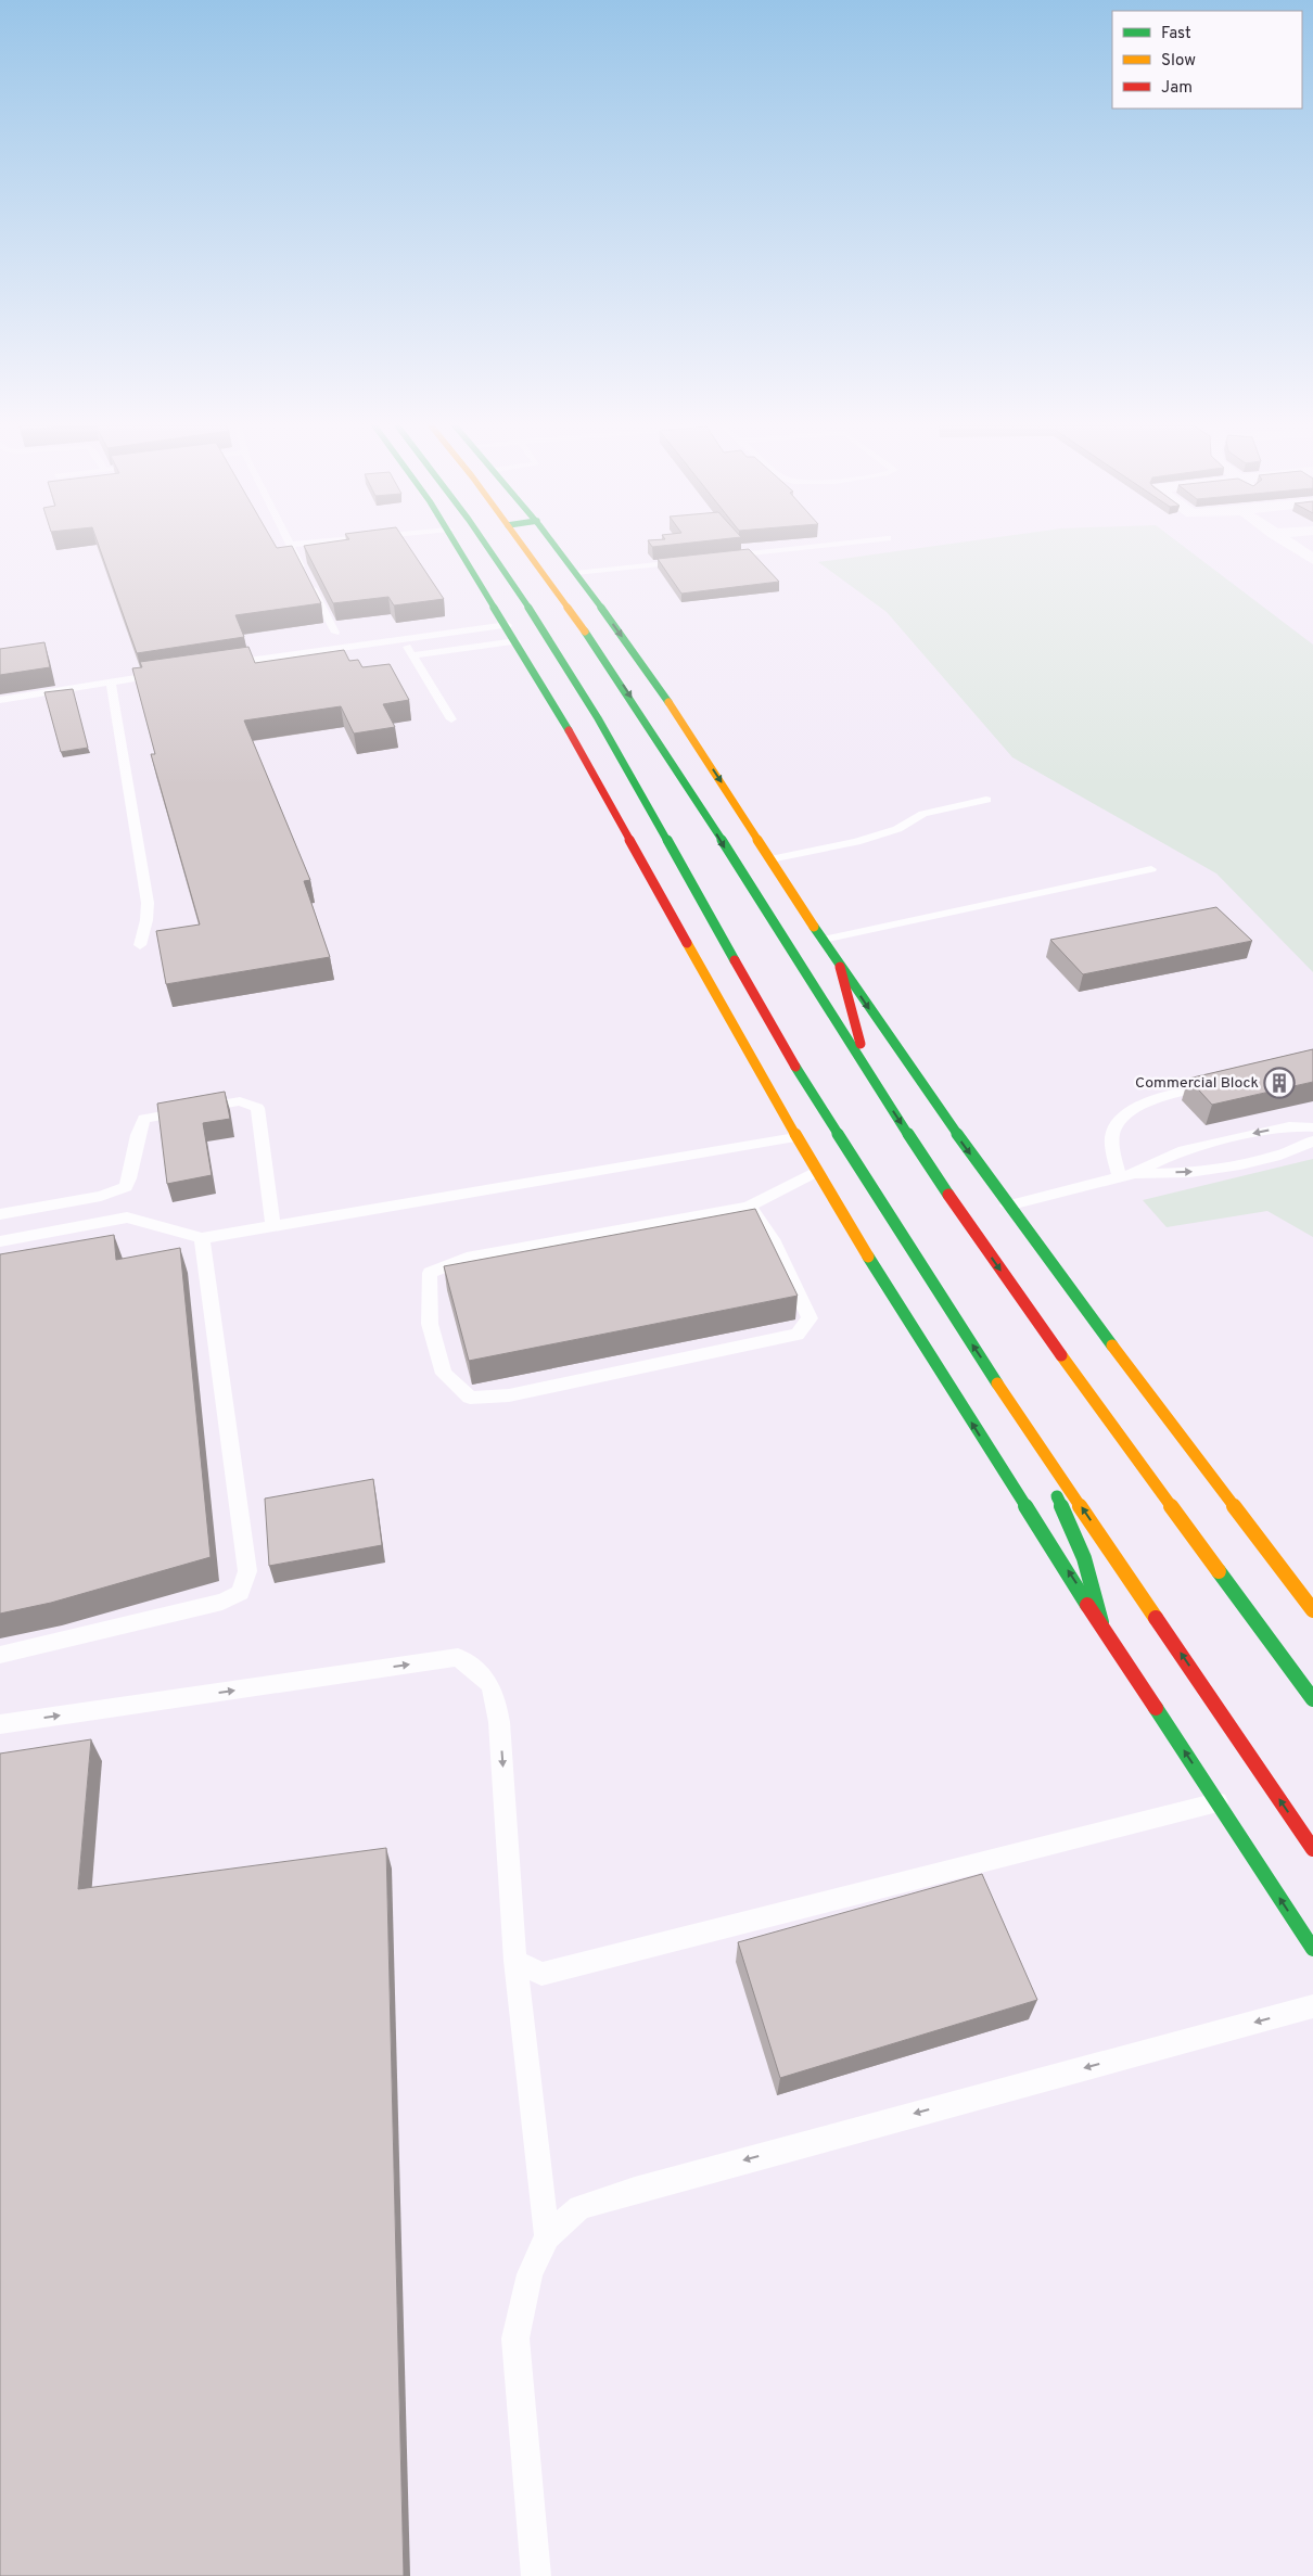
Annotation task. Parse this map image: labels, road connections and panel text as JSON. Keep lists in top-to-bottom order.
{
  "places": {
    "building": ["Commercial Block"]
  },
  "legend": ["Fast", "Slow", "Jam"]
}
